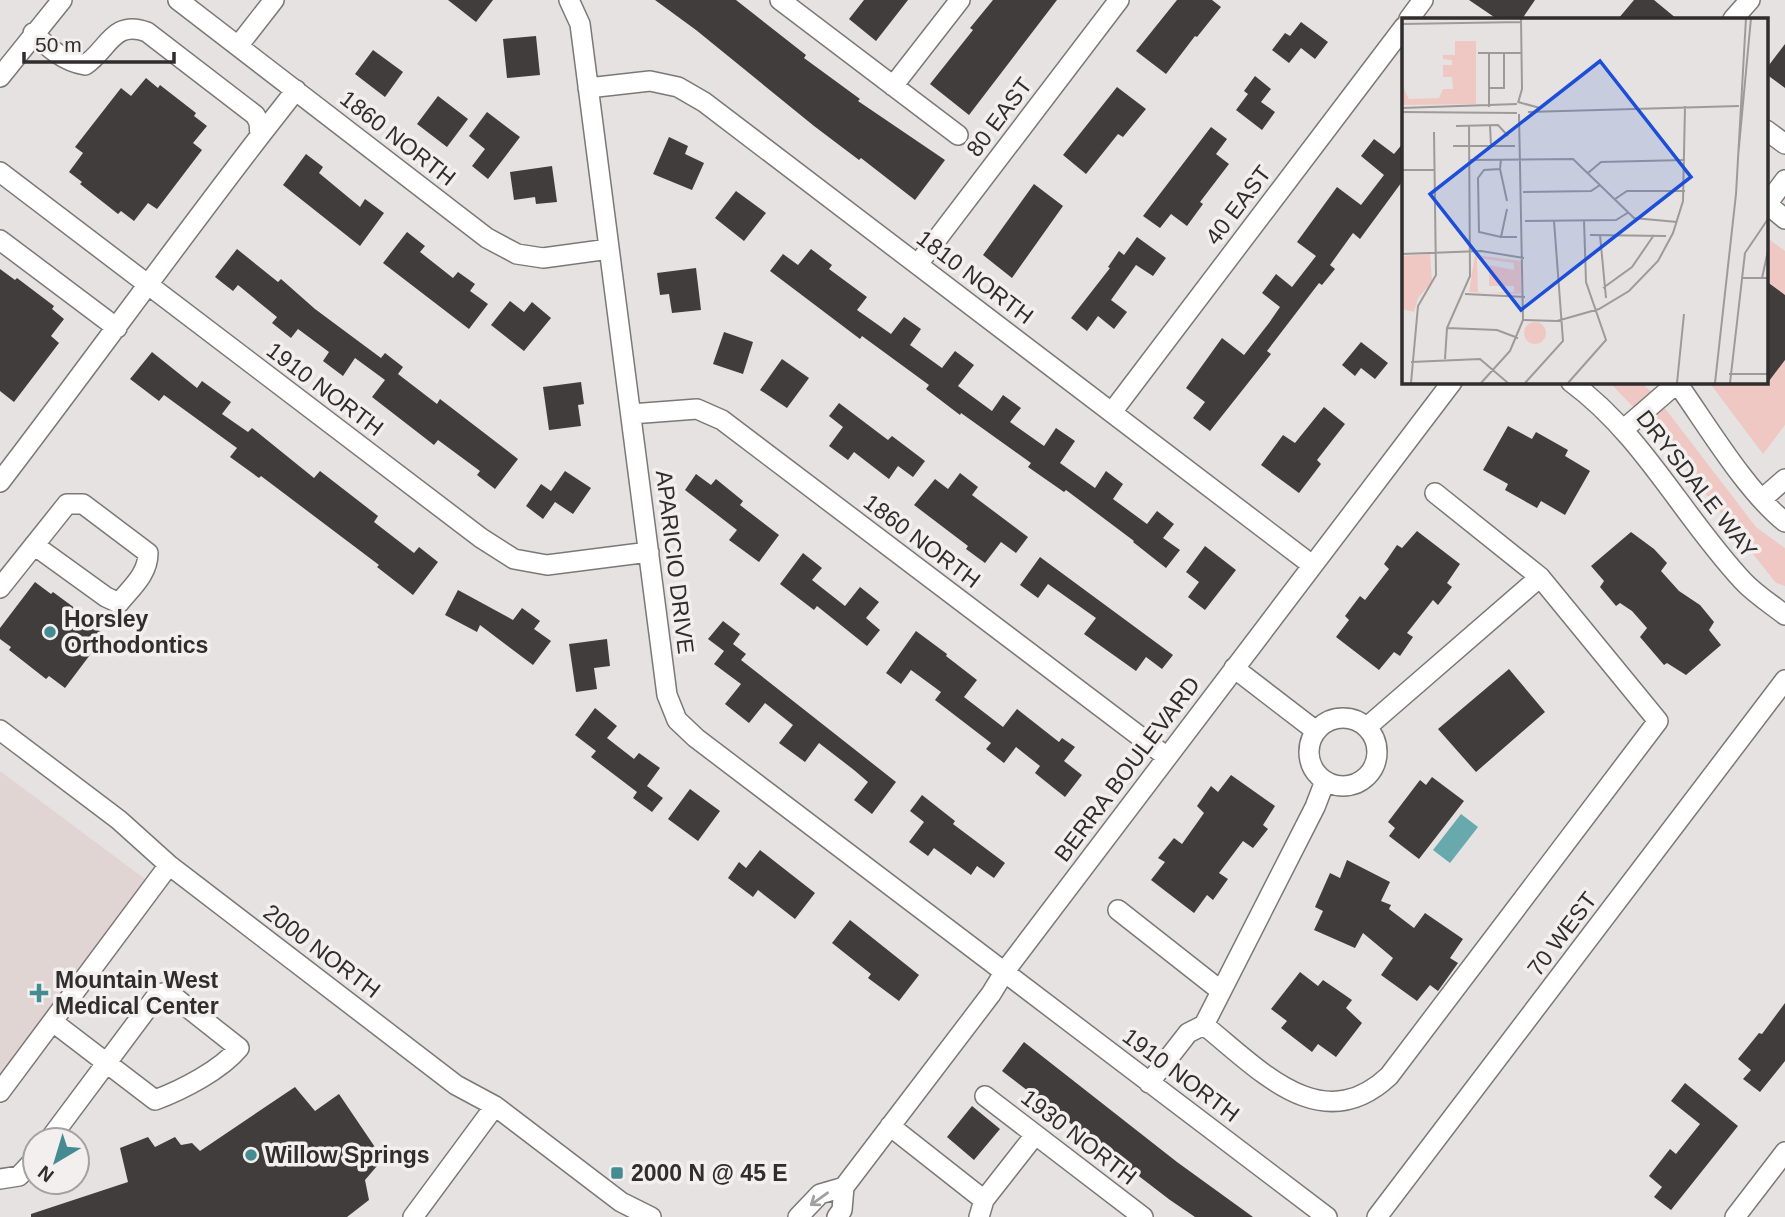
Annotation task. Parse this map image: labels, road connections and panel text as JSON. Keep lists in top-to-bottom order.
{
  "streets": {
    "street": [
      "80 EAST",
      "1860 NORTH",
      "40 EAST",
      "1810 NORTH",
      "1910 NORTH",
      "DRYSDALE WAY",
      "APARICIO DRIVE",
      "BERRA BOULEVARD",
      "70 WEST",
      "2000 NORTH",
      "1930 NORTH"
    ]
  },
  "crossings": [
    ["80 EAST", "1810 NORTH"],
    ["1860 NORTH", "APARICIO DRIVE"],
    ["1860 NORTH", "BERRA BOULEVARD"],
    ["40 EAST", "1810 NORTH"],
    ["1810 NORTH", "APARICIO DRIVE"],
    ["1810 NORTH", "BERRA BOULEVARD"],
    ["1910 NORTH", "APARICIO DRIVE"],
    ["1910 NORTH", "BERRA BOULEVARD"],
    ["APARICIO DRIVE", "BERRA BOULEVARD"]
  ],
  "places": {
    "other": ["Horsley Orthodontics", "Willow Springs"],
    "health": ["Mountain West Medical Center"],
    "transit": ["2000 N @ 45 E"]
  },
  "scale_bar": "50 m",
  "north": "bottom left"
}
